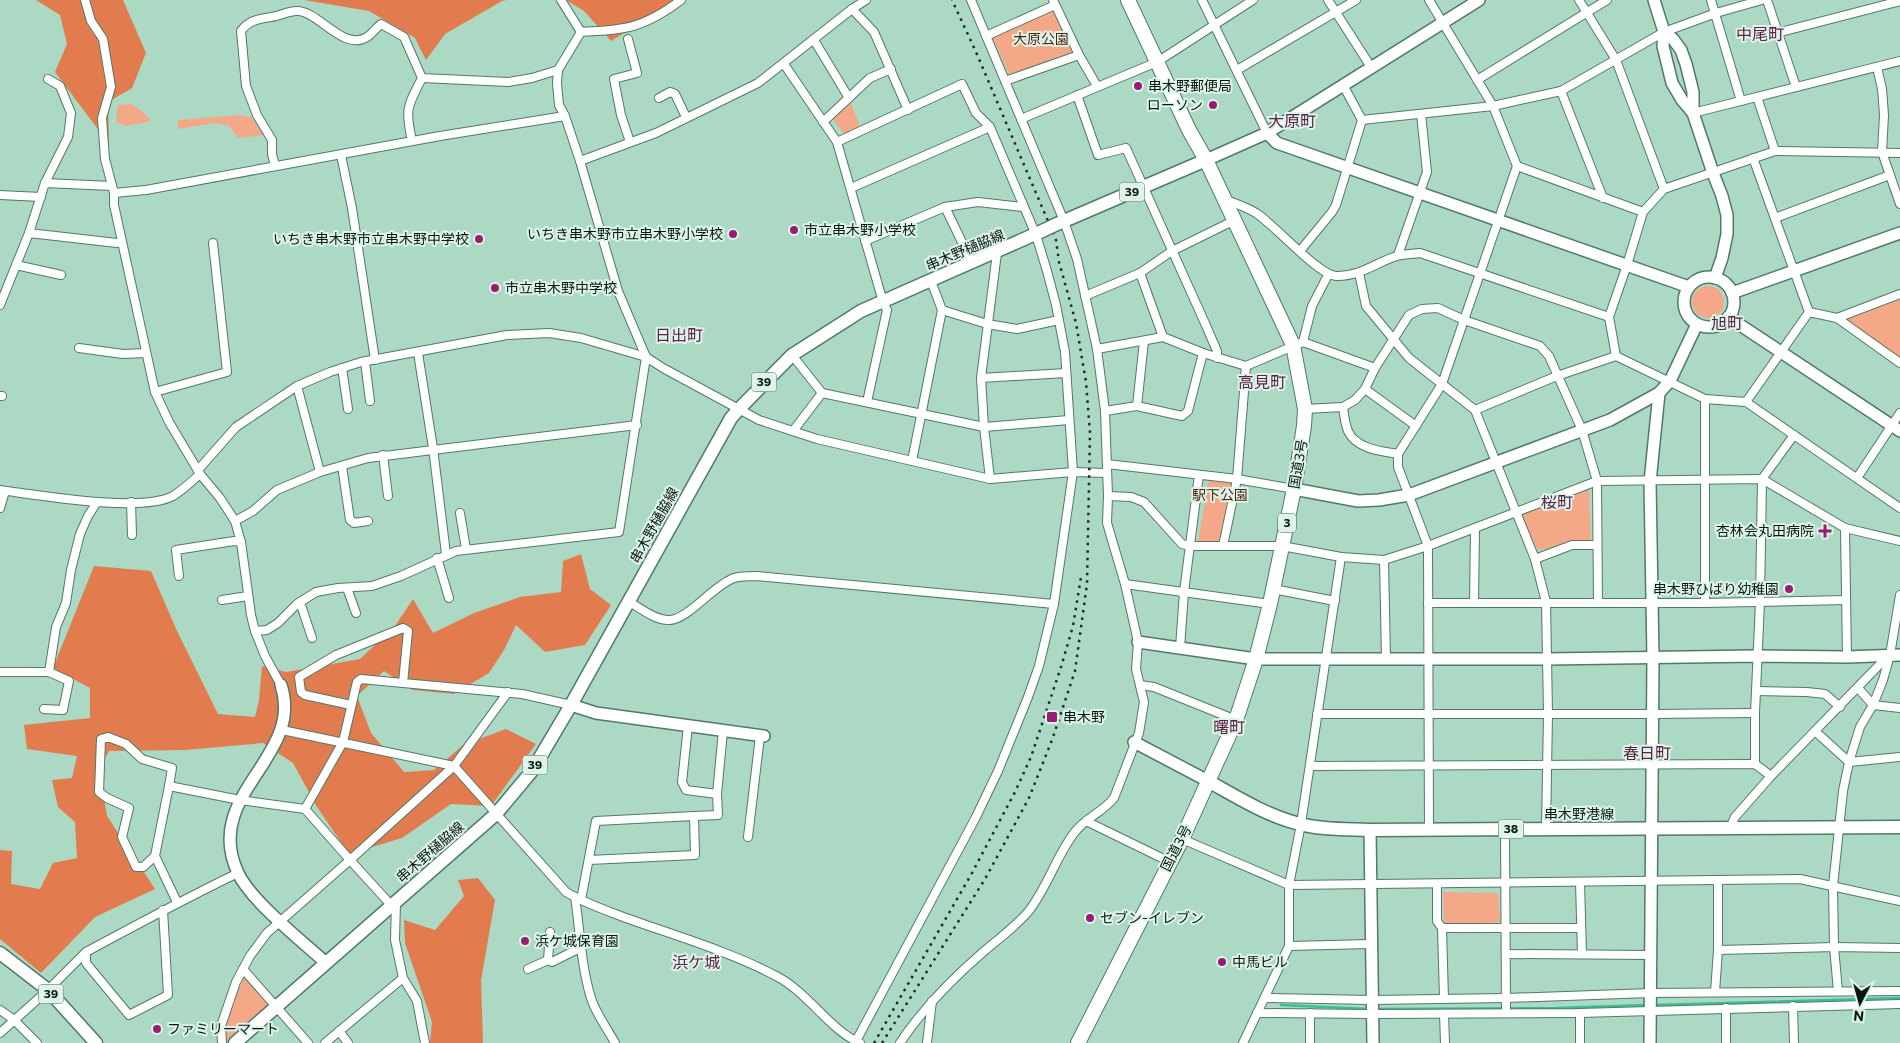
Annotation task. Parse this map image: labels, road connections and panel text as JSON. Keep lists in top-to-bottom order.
{
  "streets": {
    "highway": ["国道3号", "3"],
    "main road": [
      "39",
      "串木野樋脇線",
      "串木野港線",
      "38"
    ]
  },
  "crossings": [
    ["串木野樋脇線", "国道3号"],
    ["国道3号", "串木野港線"]
  ],
  "districts": [
    "中尾町",
    "大原町",
    "旭町",
    "日出町",
    "高見町",
    "桜町",
    "曙町",
    "春日町",
    "浜ケ城"
  ],
  "parks": ["大原公園", "駅下公園"],
  "places": {
    "other": [
      "串木野郵便局",
      "ローソン",
      "市立串木野小学校",
      "いちき串木野市立串木野小学校",
      "いちき串木野市立串木野中学校",
      "市立串木野中学校",
      "串木野ひばり幼稚園",
      "セブン-イレブン",
      "浜ケ城保育園",
      "中馬ビル",
      "ファミリーマート"
    ],
    "health": ["杏林会丸田病院"],
    "transit": ["串木野"]
  },
  "north": "bottom"
}
